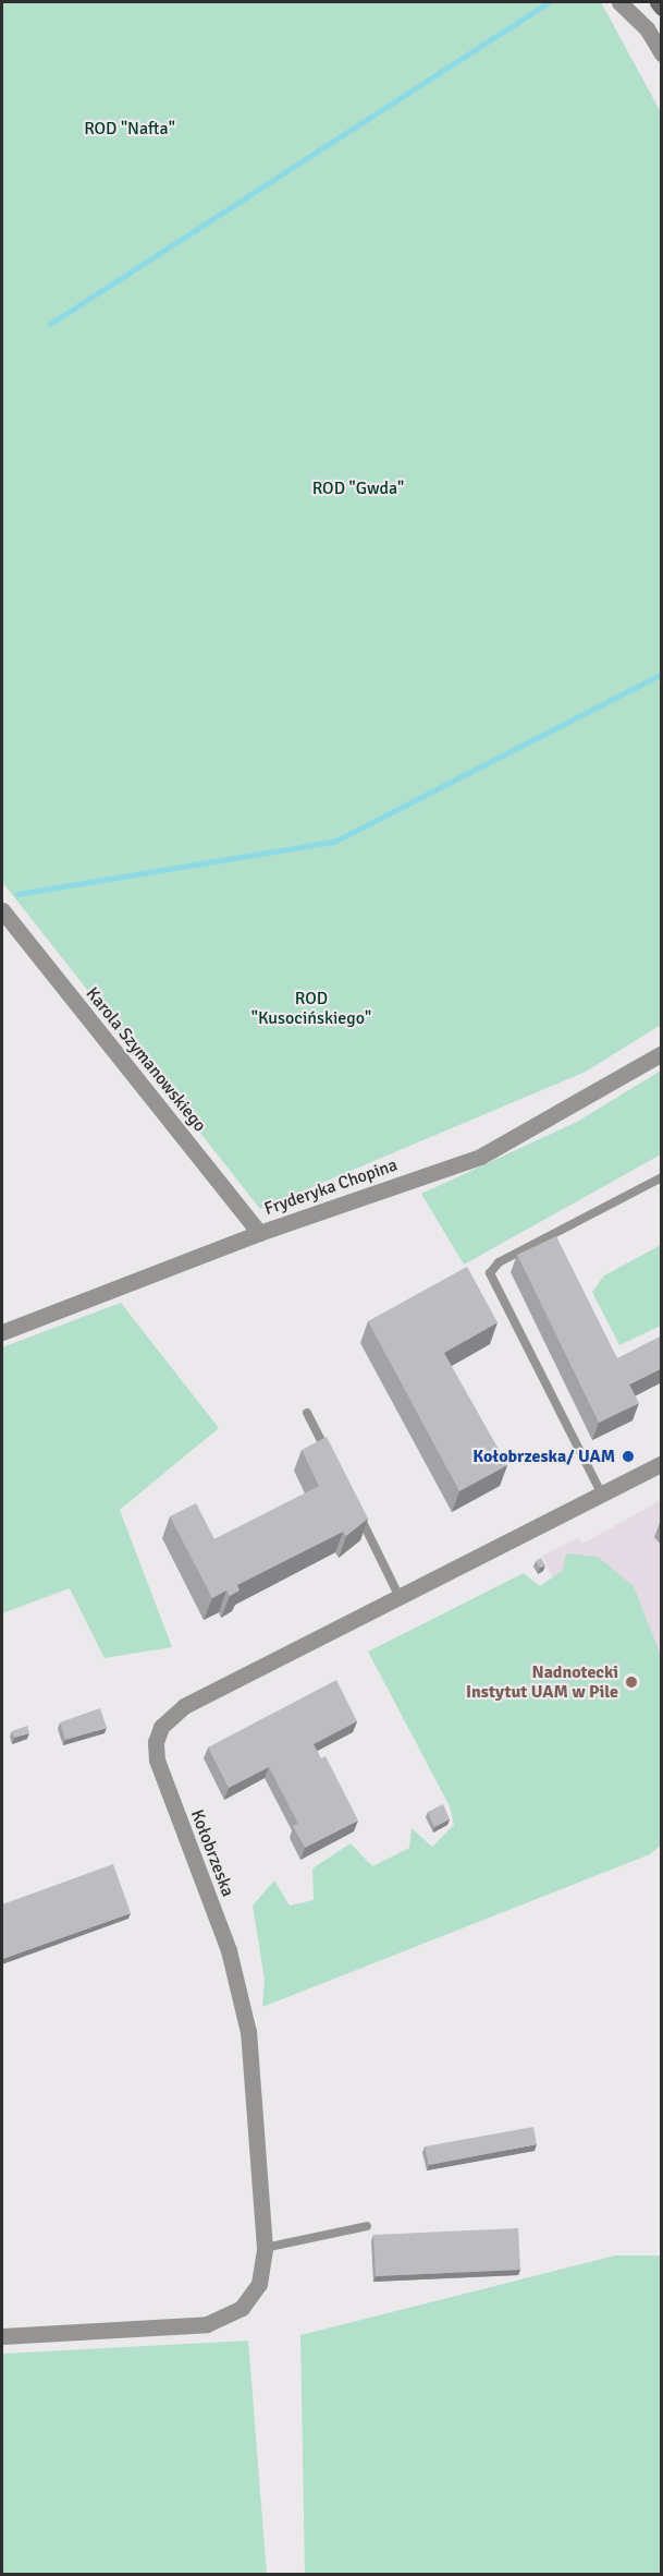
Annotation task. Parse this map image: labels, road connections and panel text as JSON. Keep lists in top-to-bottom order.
{
  "streets": {
    "street": ["Karola Szymanowskiego", "Fryderyka Chopina", "Kołobrzeska"]
  },
  "crossings": [
    ["Karola Szymanowskiego", "Fryderyka Chopina"]
  ],
  "parks": ["ROD \"Nafta\"", "ROD \"Gwda\"", "ROD \"Kusocińskiego\""],
  "places": ["Kołobrzeska/ UAM", "Nadnotecki Instytut UAM w Pile"]
}
